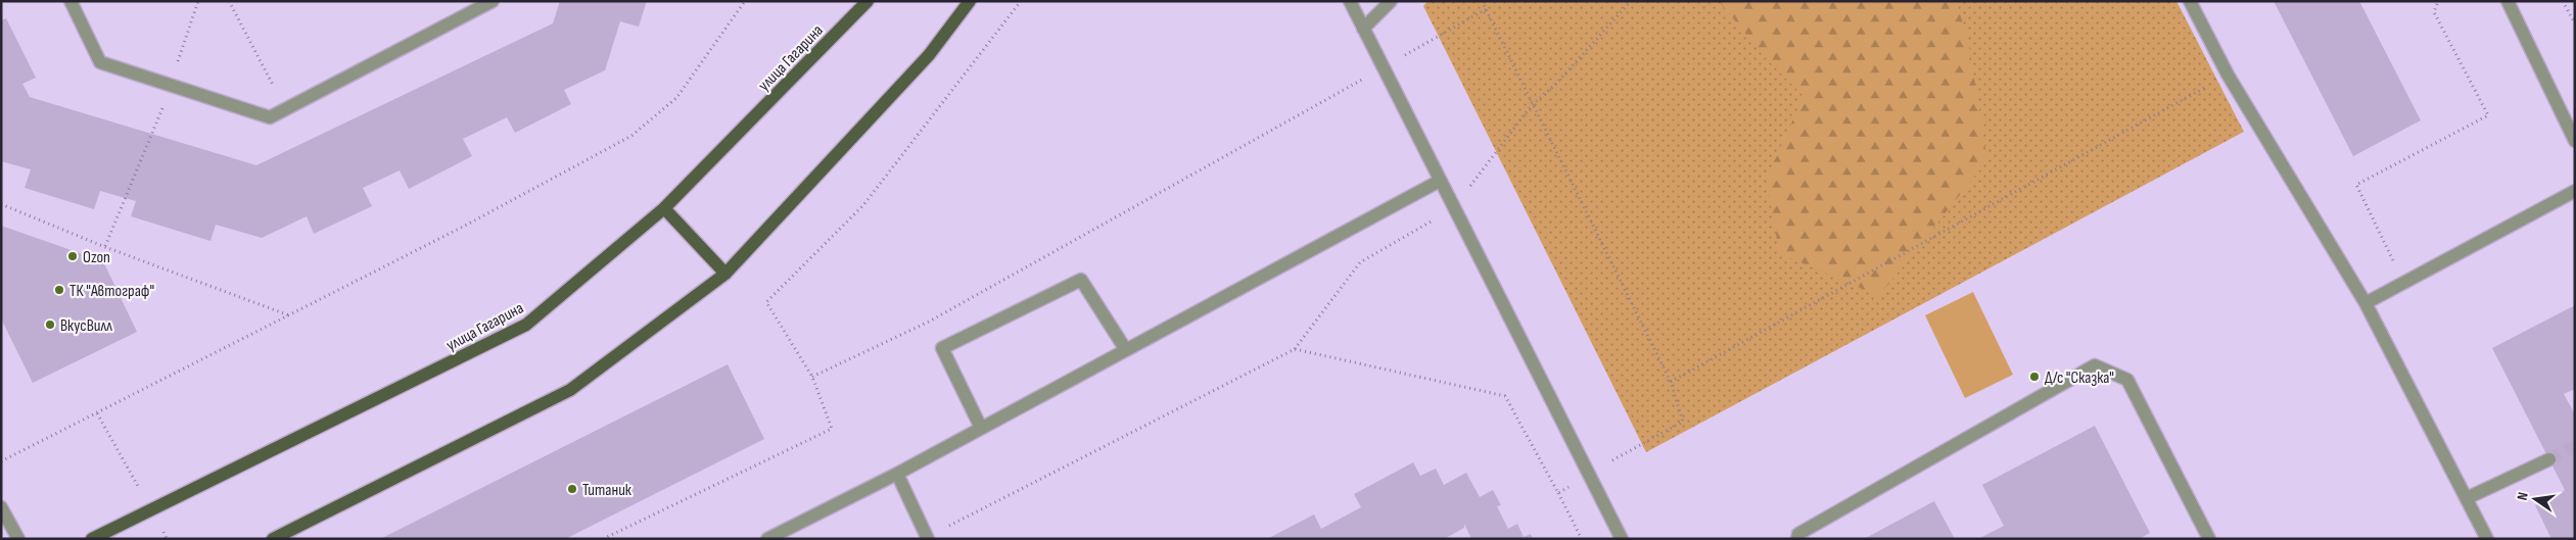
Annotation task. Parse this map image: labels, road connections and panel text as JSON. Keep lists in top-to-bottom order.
{
  "streets": {
    "main road": ["улица Гагарина"]
  },
  "places": [
    "Ozon",
    "ТК \"Автограф\"",
    "ВкусВилл",
    "Д/с \"Сказка\"",
    "Титаник"
  ],
  "north": "left"
}
